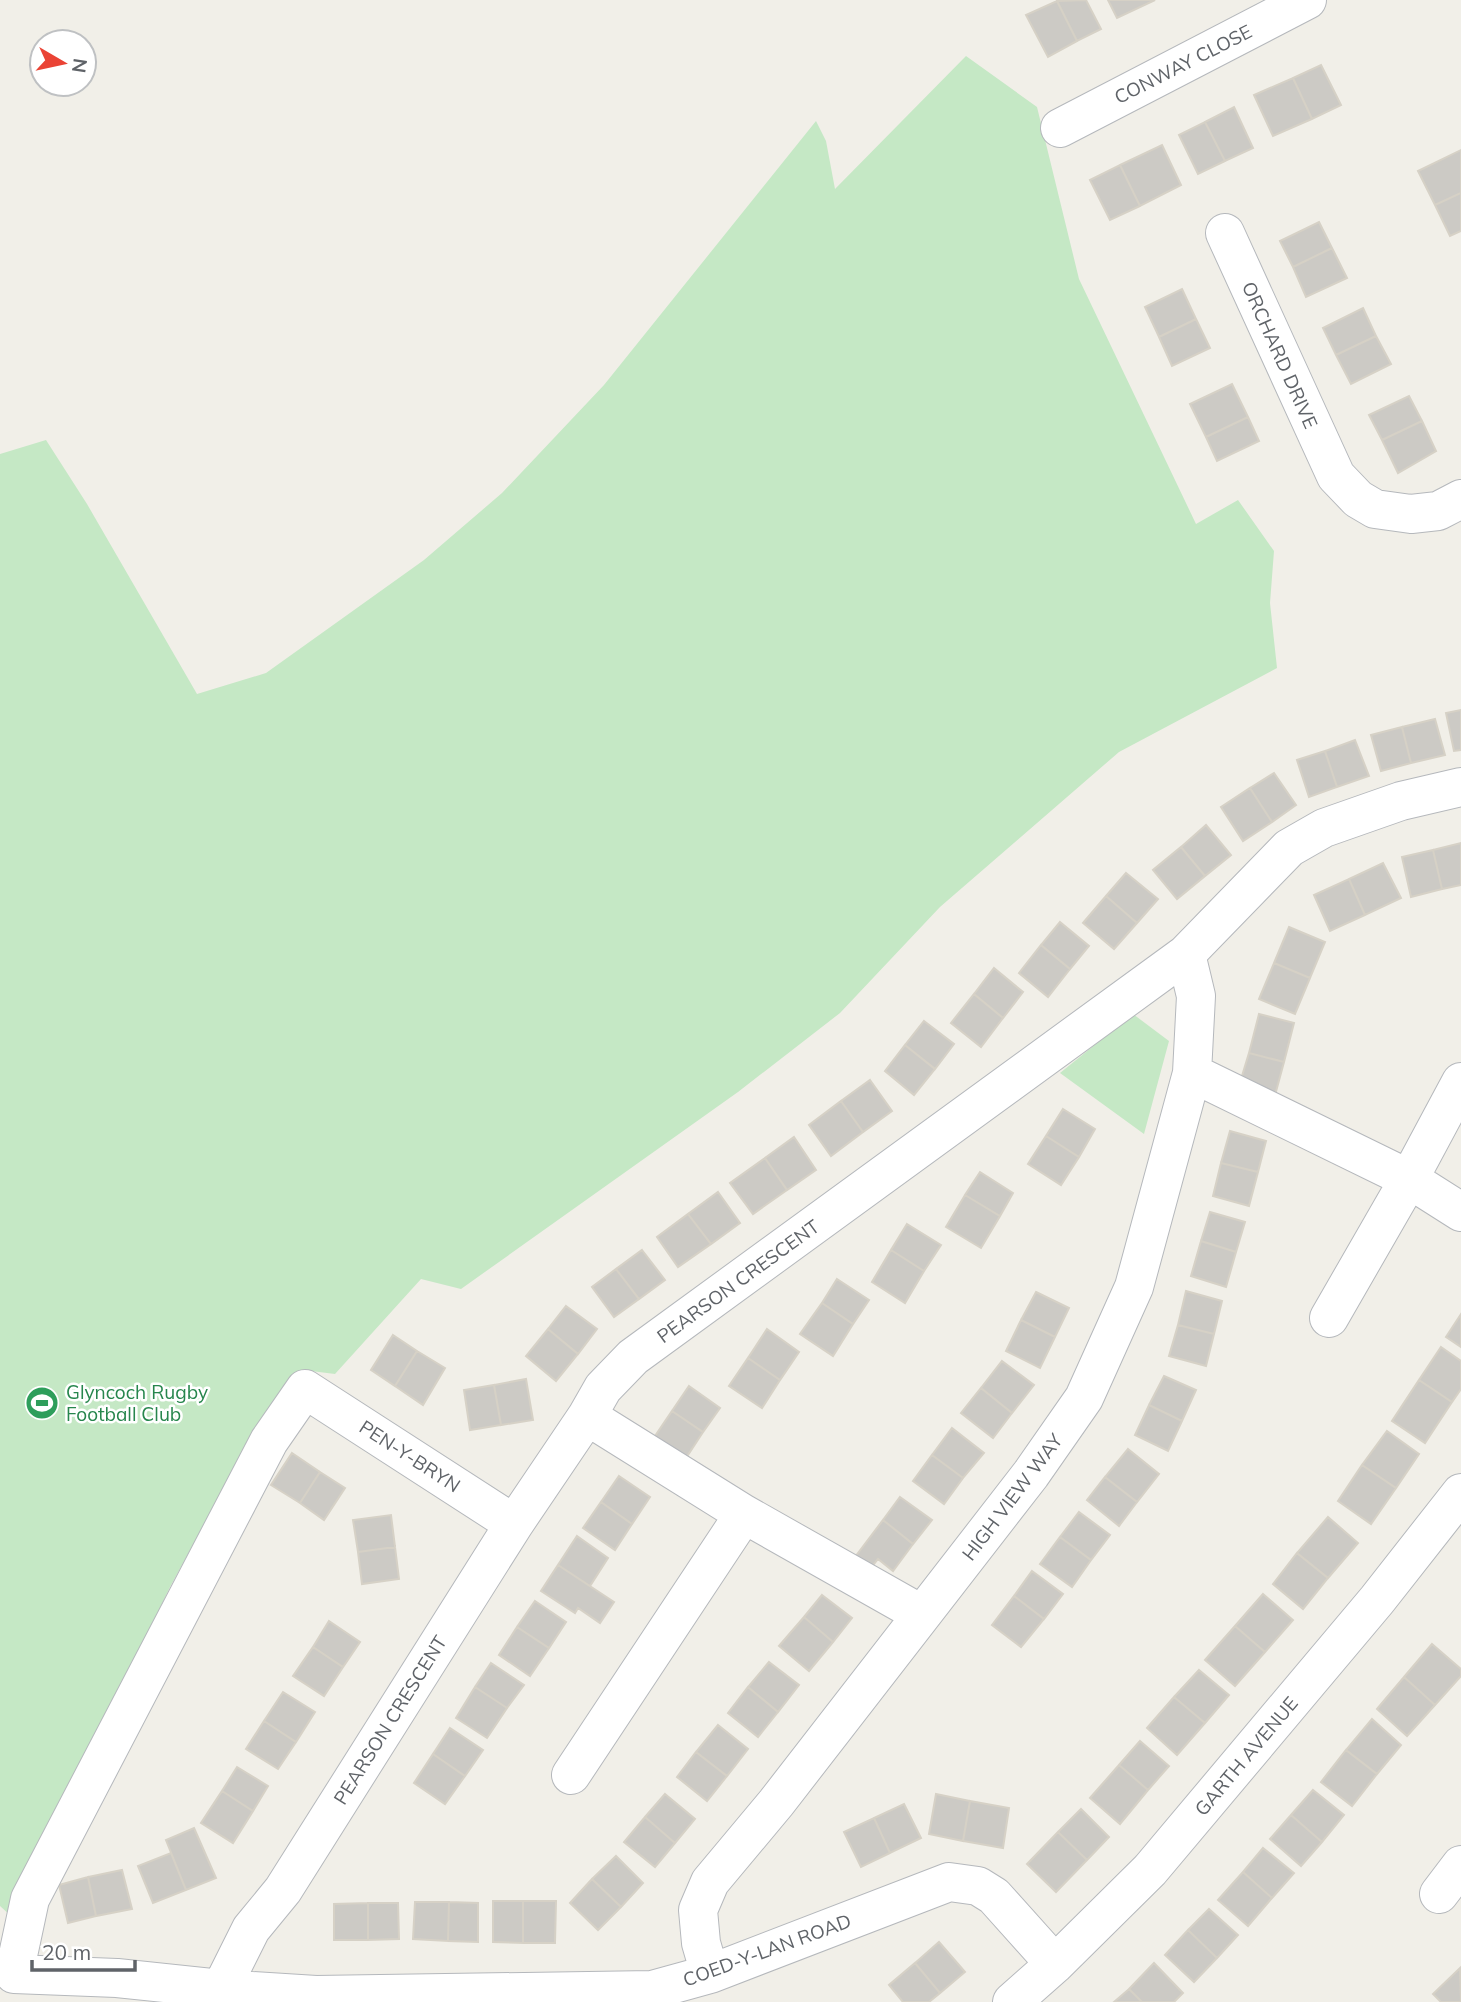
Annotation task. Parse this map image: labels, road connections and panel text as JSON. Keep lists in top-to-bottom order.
{
  "streets": {
    "street": [
      "CONWAY CLOSE",
      "ORCHARD DRIVE",
      "PEARSON CRESCENT",
      "PEN-Y-BRYN",
      "HIGH VIEW WAY",
      "GARTH AVENUE",
      "COED-Y-LAN ROAD"
    ]
  },
  "crossings": [
    ["PEARSON CRESCENT", "PEN-Y-BRYN"],
    ["PEARSON CRESCENT", "HIGH VIEW WAY"],
    ["PEARSON CRESCENT", "COED-Y-LAN ROAD"],
    ["PEN-Y-BRYN", "COED-Y-LAN ROAD"],
    ["HIGH VIEW WAY", "COED-Y-LAN ROAD"],
    ["GARTH AVENUE", "COED-Y-LAN ROAD"]
  ],
  "places": {
    "sports": ["Glyncoch Rugby Football Club"]
  },
  "scale_bar": "20 m",
  "north": "right"
}
